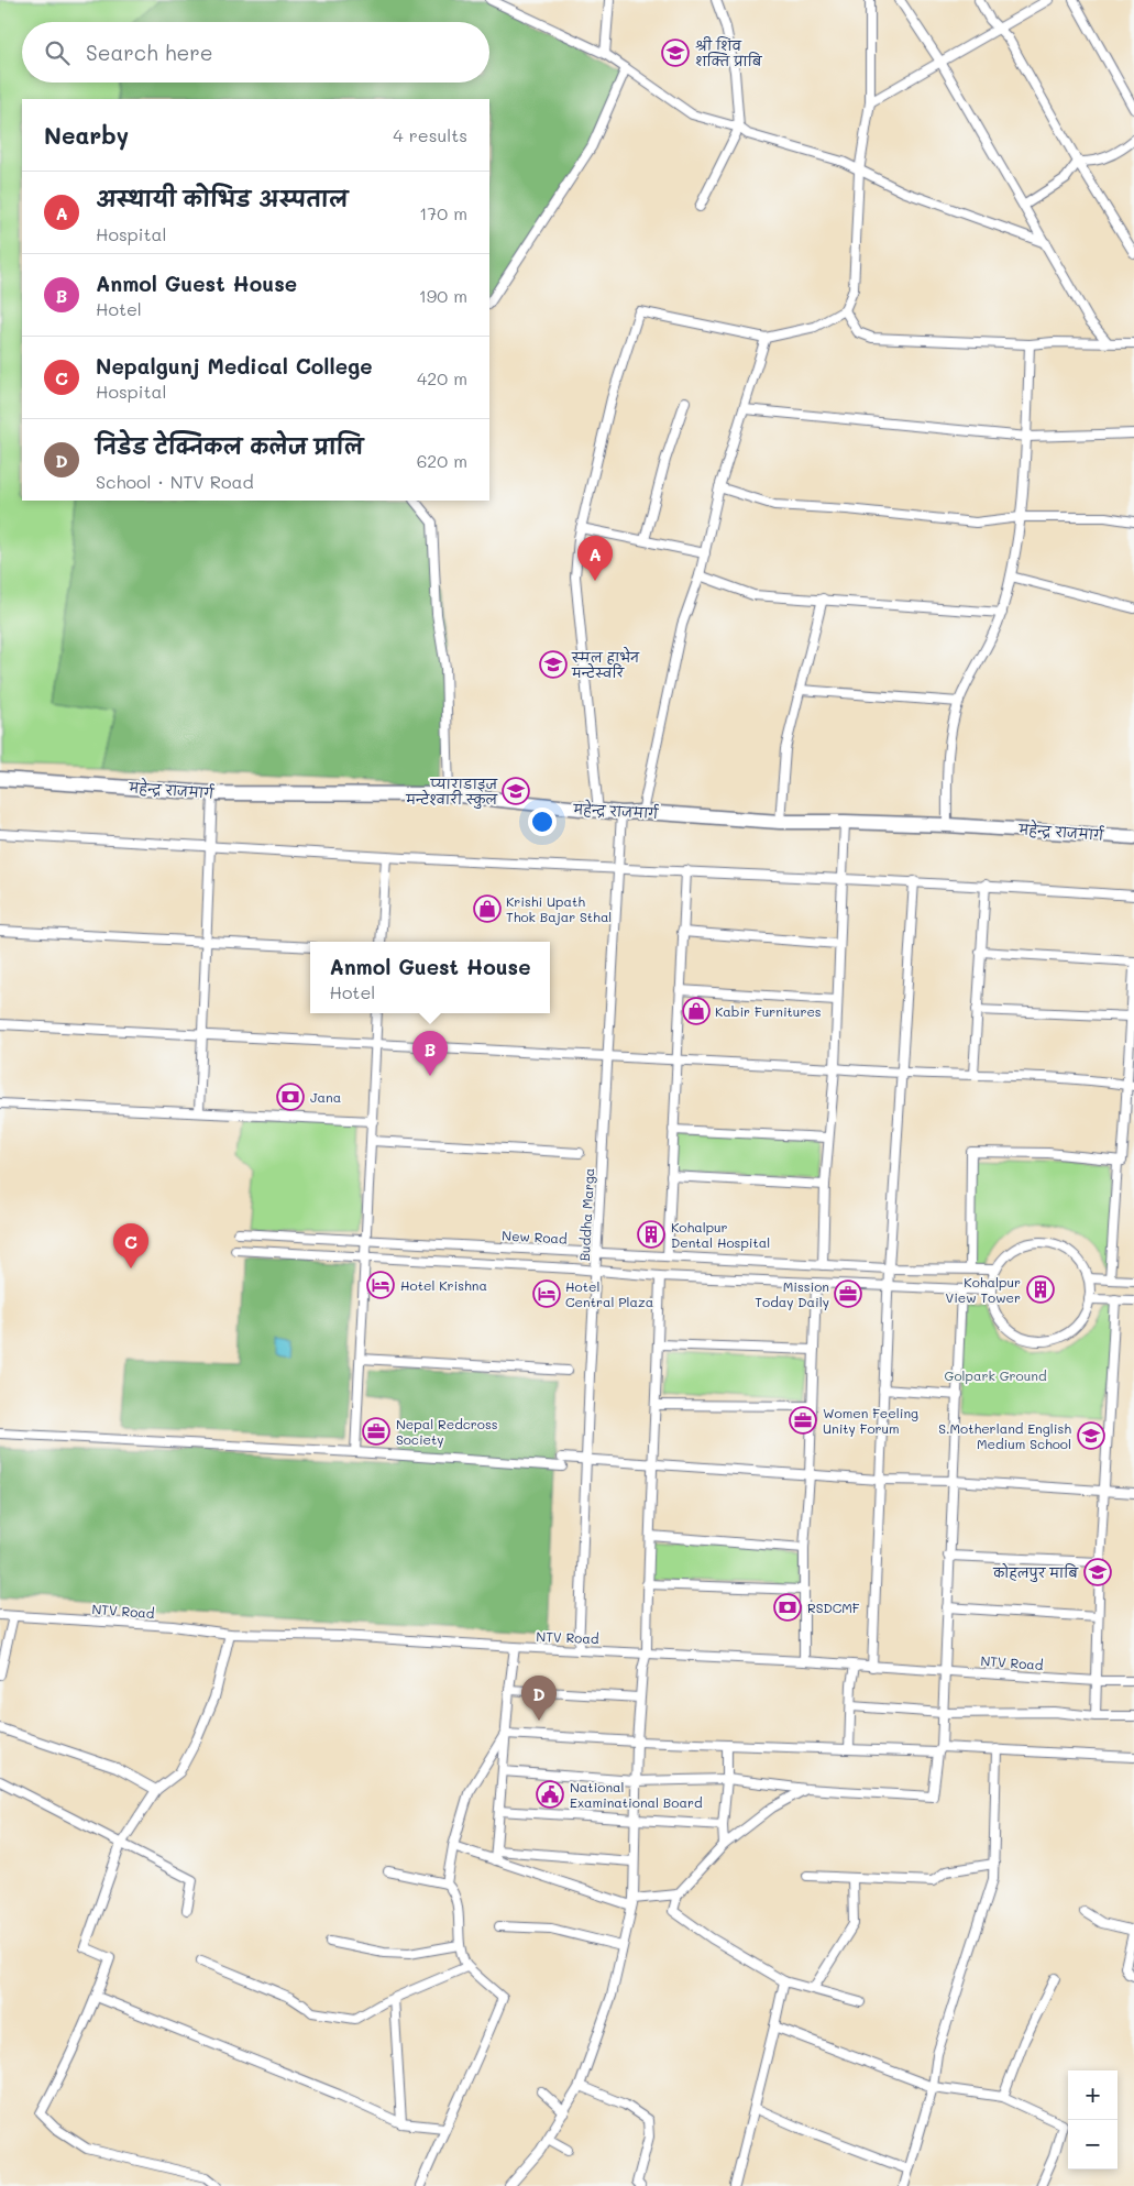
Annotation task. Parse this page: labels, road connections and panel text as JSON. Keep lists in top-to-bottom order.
{
  "streets": {
    "highway": ["महेन्द्र राजमार्ग"],
    "street": ["Buddha Marga", "New Road", "NTV Road"]
  },
  "crossings": [
    ["महेन्द्र राजमार्ग", "Buddha Marga"],
    ["Buddha Marga", "New Road"],
    ["Buddha Marga", "NTV Road"]
  ],
  "parks": ["Golpark Ground"],
  "places": {
    "school or university": [
      "श्री शिव शक्ति प्राबि",
      "स्मल हाभेन मन्टेस्वरि",
      "प्याराडाइज मन्टेश्वारी स्कुल",
      "S.Motherland English Medium School",
      "कोहलपुर माबि"
    ],
    "shop": ["Krishi Upath Thok Bajar Sthal", "Kabir Furnitures"],
    "bank": ["Jana", "RSDCMF"],
    "building": ["Kohalpur Dental Hospital", "Kohalpur View Tower"],
    "hotel": ["Hotel Krishna", "Hotel Central Plaza"],
    "office": ["Mission Today Daily", "Women Feeling Unity Forum", "Nepal Redcross Society"],
    "public building": ["National Examinational Board"]
  },
  "page": {
    "search": "Search here",
    "heading": ["Nearby", "4 results"],
    "list": [
      {
        "mark": "A",
        "name": "अस्थायी कोभिड अस्पताल",
        "note": "Hospital",
        "value": "170 m"
      },
      {
        "mark": "B",
        "name": "Anmol Guest House",
        "note": "Hotel",
        "value": "190 m"
      },
      {
        "mark": "C",
        "name": "Nepalgunj Medical College",
        "note": "Hospital",
        "value": "420 m"
      },
      {
        "mark": "D",
        "name": "निडेड टेक्निकल कलेज प्रालि",
        "note": "School · NTV Road",
        "value": "620 m"
      }
    ],
    "pins": [
      "A",
      "B",
      "C",
      "D"
    ],
    "popup": ["Anmol Guest House", "Hotel"],
    "map_buttons": ["+", "−"]
  }
}
